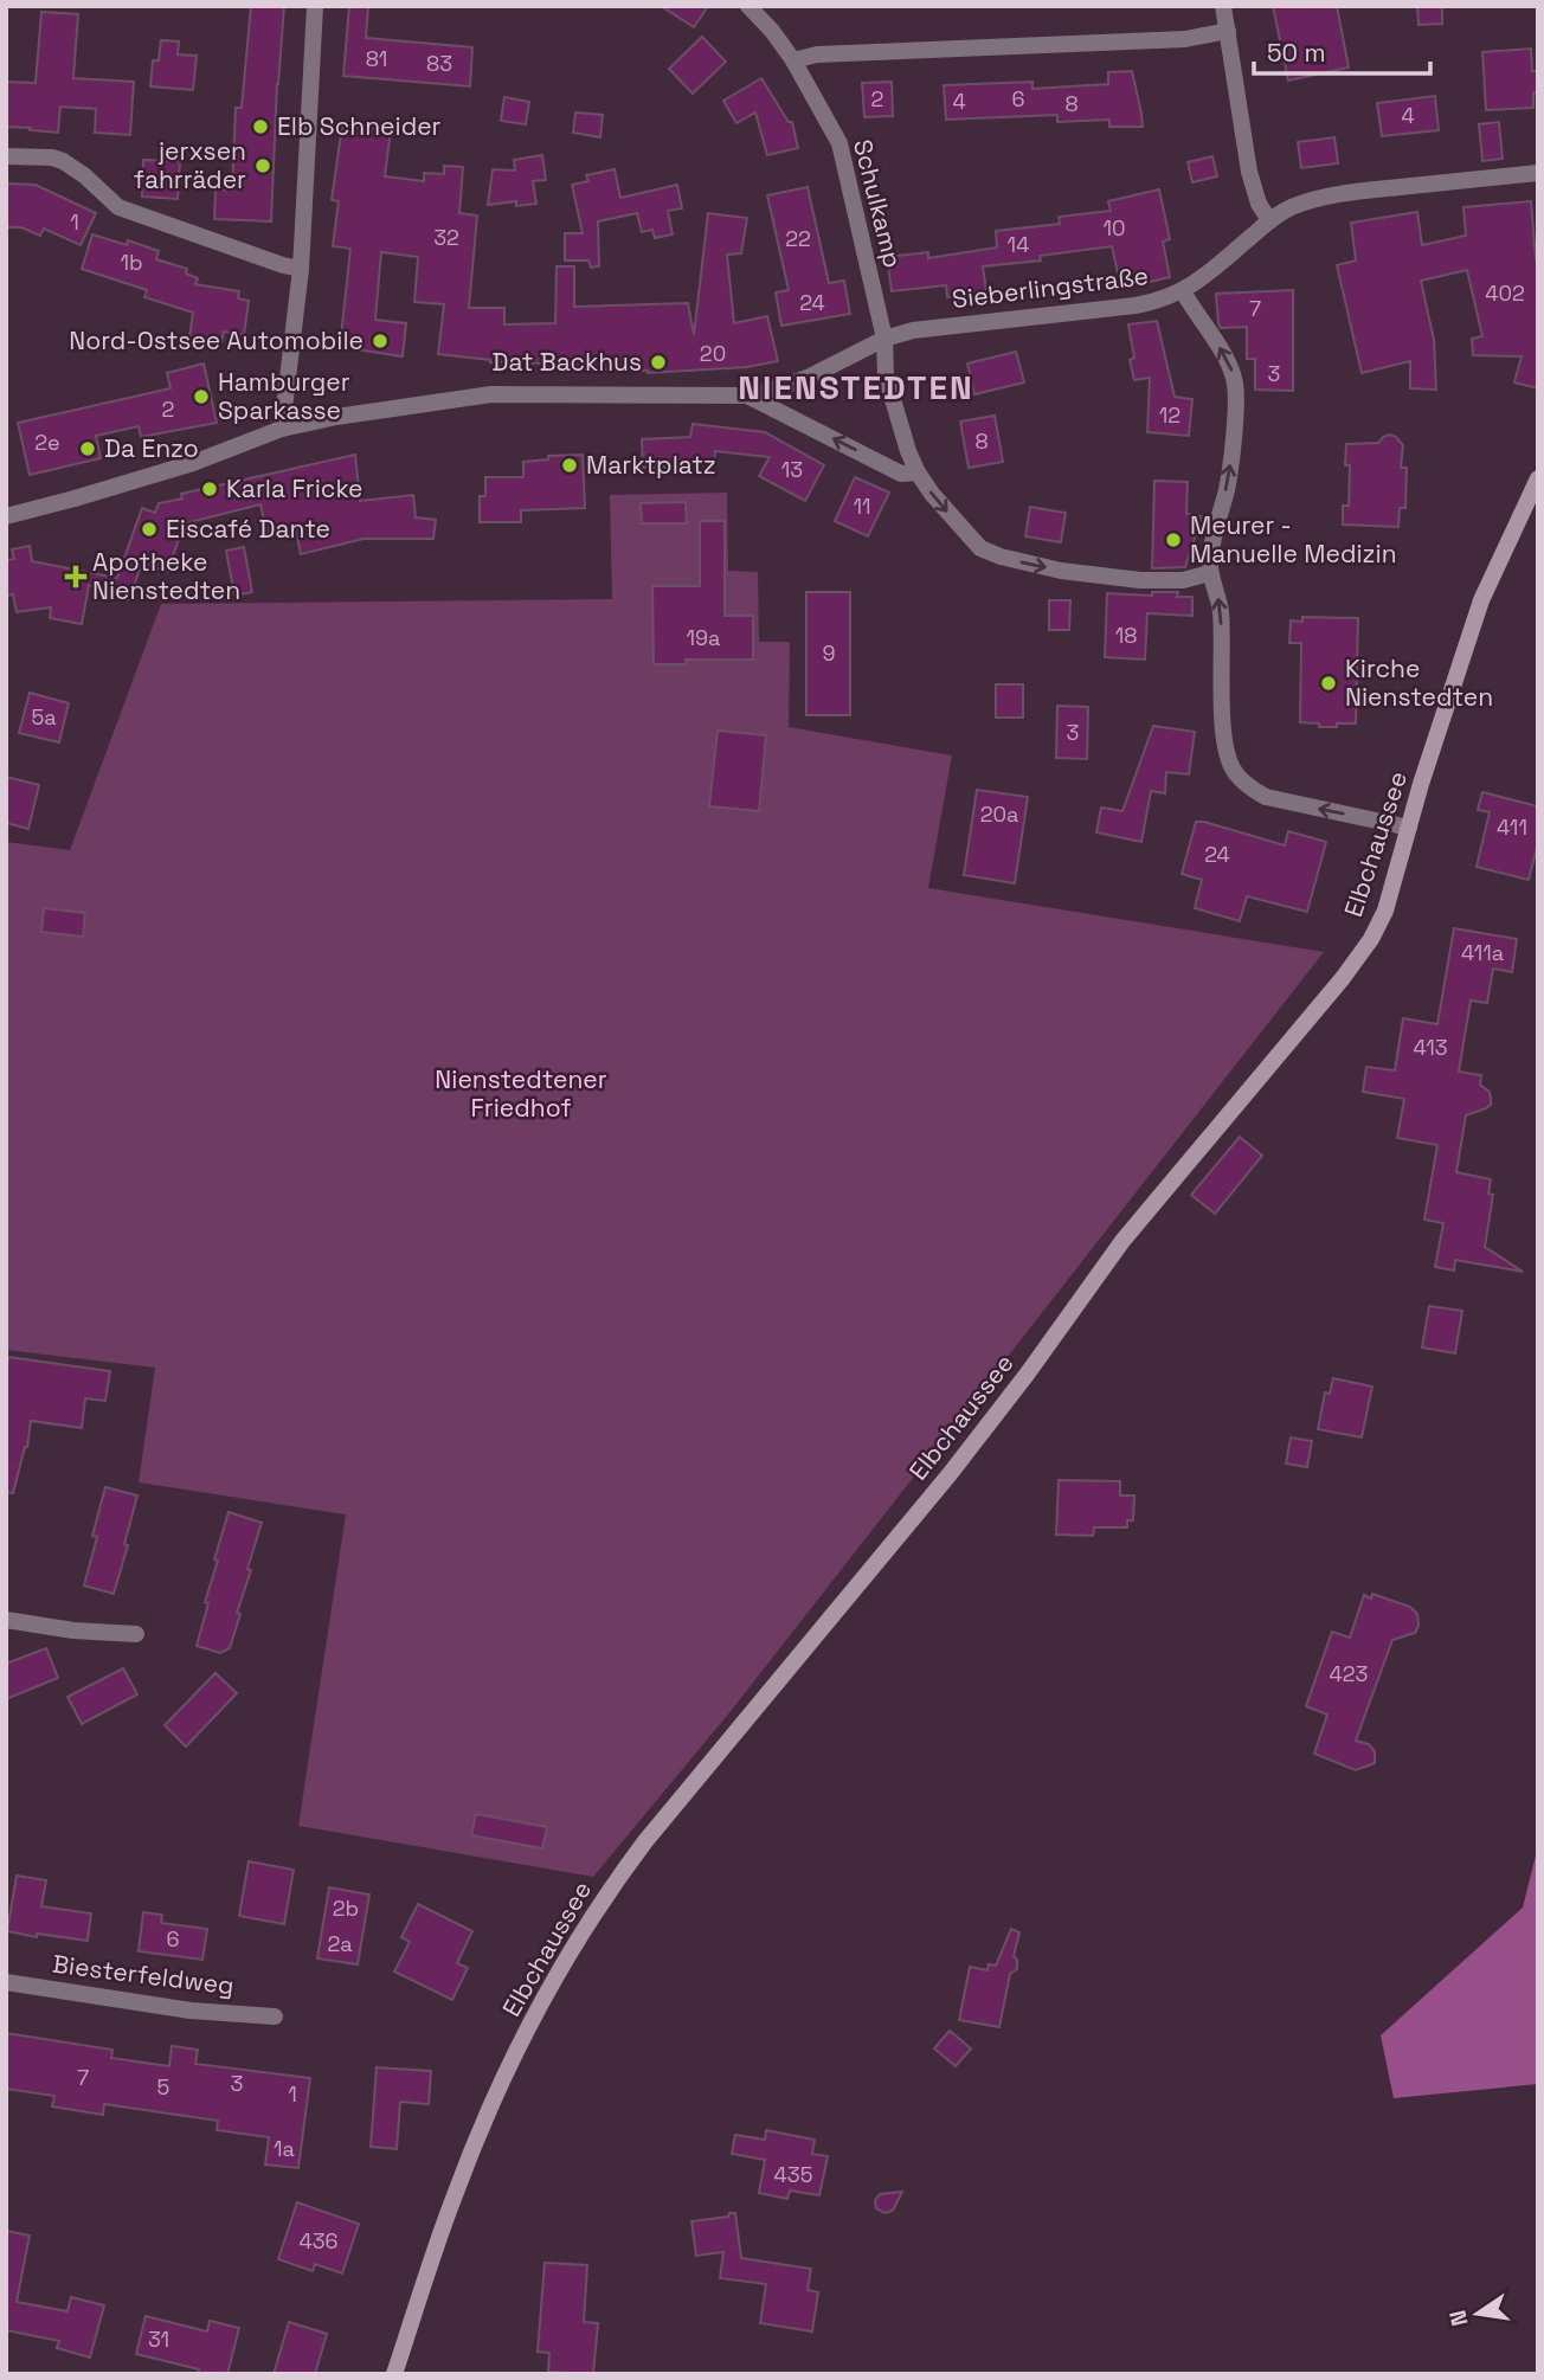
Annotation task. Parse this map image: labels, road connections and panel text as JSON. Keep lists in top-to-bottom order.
{
  "streets": {
    "main road": ["Elbchaussee"],
    "street": ["Schulkamp", "Sieberlingstraße", "Biesterfeldweg"]
  },
  "crossings": [
    ["Schulkamp", "Sieberlingstraße"]
  ],
  "one_way": ["Schulkamp"],
  "districts": ["NIENSTEDTEN"],
  "parks": ["Nienstedtener Friedhof"],
  "places": {
    "other": [
      "Elb Schneider",
      "jerxsen fahrräder",
      "Nord-Ostsee Automobile",
      "Dat Backhus",
      "Hamburger Sparkasse",
      "Da Enzo",
      "Marktplatz",
      "Karla Fricke",
      "Eiscafé Dante",
      "Meurer - Manuelle Medizin",
      "Kirche Nienstedten"
    ],
    "health": ["Apotheke Nienstedten"]
  },
  "house_numbers": [
    "81",
    "83",
    "2",
    "6",
    "4",
    "8",
    "4",
    "1",
    "10",
    "32",
    "22",
    "14",
    "1b",
    "402",
    "24",
    "7",
    "20",
    "3",
    "2",
    "12",
    "8",
    "2e",
    "13",
    "11",
    "18",
    "19a",
    "9",
    "5a",
    "3",
    "20a",
    "411",
    "24",
    "411a",
    "413",
    "423",
    "2b",
    "6",
    "2a",
    "7",
    "3",
    "5",
    "1",
    "1a",
    "435",
    "436",
    "31"
  ],
  "scale_bar": "50 m",
  "north": "left"
}
